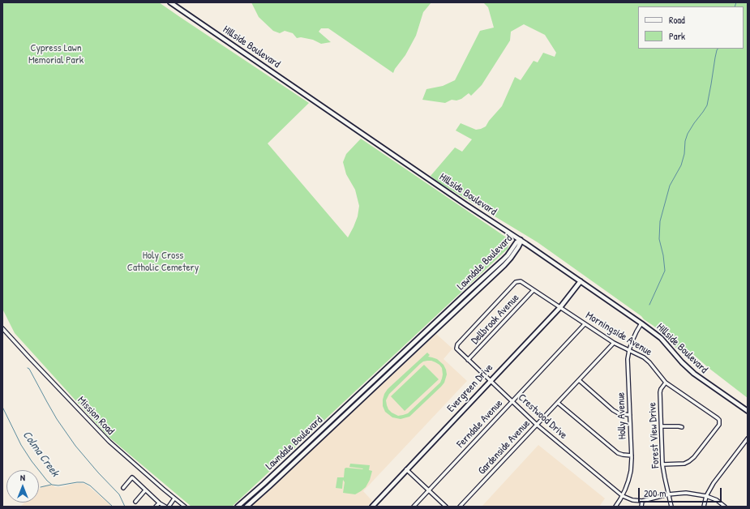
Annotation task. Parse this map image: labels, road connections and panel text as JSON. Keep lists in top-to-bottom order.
{
  "streets": {
    "street": [
      "Hillside Boulevard",
      "Lawndale Boulevard",
      "Dellbrook Avenue",
      "Morningside Avenue",
      "Evergreen Drive",
      "Mission Road",
      "Holly Avenue",
      "Crestwood Drive",
      "Ferndale Avenue",
      "Forest View Drive",
      "Gardenside Avenue"
    ]
  },
  "crossings": [
    ["Hillside Boulevard", "Lawndale Boulevard"],
    ["Hillside Boulevard", "Evergreen Drive"],
    ["Hillside Boulevard", "Holly Avenue"],
    ["Dellbrook Avenue", "Morningside Avenue"],
    ["Dellbrook Avenue", "Crestwood Drive"],
    ["Morningside Avenue", "Evergreen Drive"],
    ["Morningside Avenue", "Holly Avenue"],
    ["Morningside Avenue", "Crestwood Drive"],
    ["Morningside Avenue", "Ferndale Avenue"],
    ["Morningside Avenue", "Forest View Drive"],
    ["Morningside Avenue", "Gardenside Avenue"],
    ["Evergreen Drive", "Crestwood Drive"],
    ["Holly Avenue", "Crestwood Drive"],
    ["Crestwood Drive", "Ferndale Avenue"],
    ["Crestwood Drive", "Forest View Drive"],
    ["Crestwood Drive", "Gardenside Avenue"]
  ],
  "water": ["Colma Creek"],
  "parks": ["Cypress Lawn Memorial Park", "Holy Cross Catholic Cemetery"],
  "legend": ["Road", "Park"],
  "scale_bar": "200 m",
  "north": "top"
}
